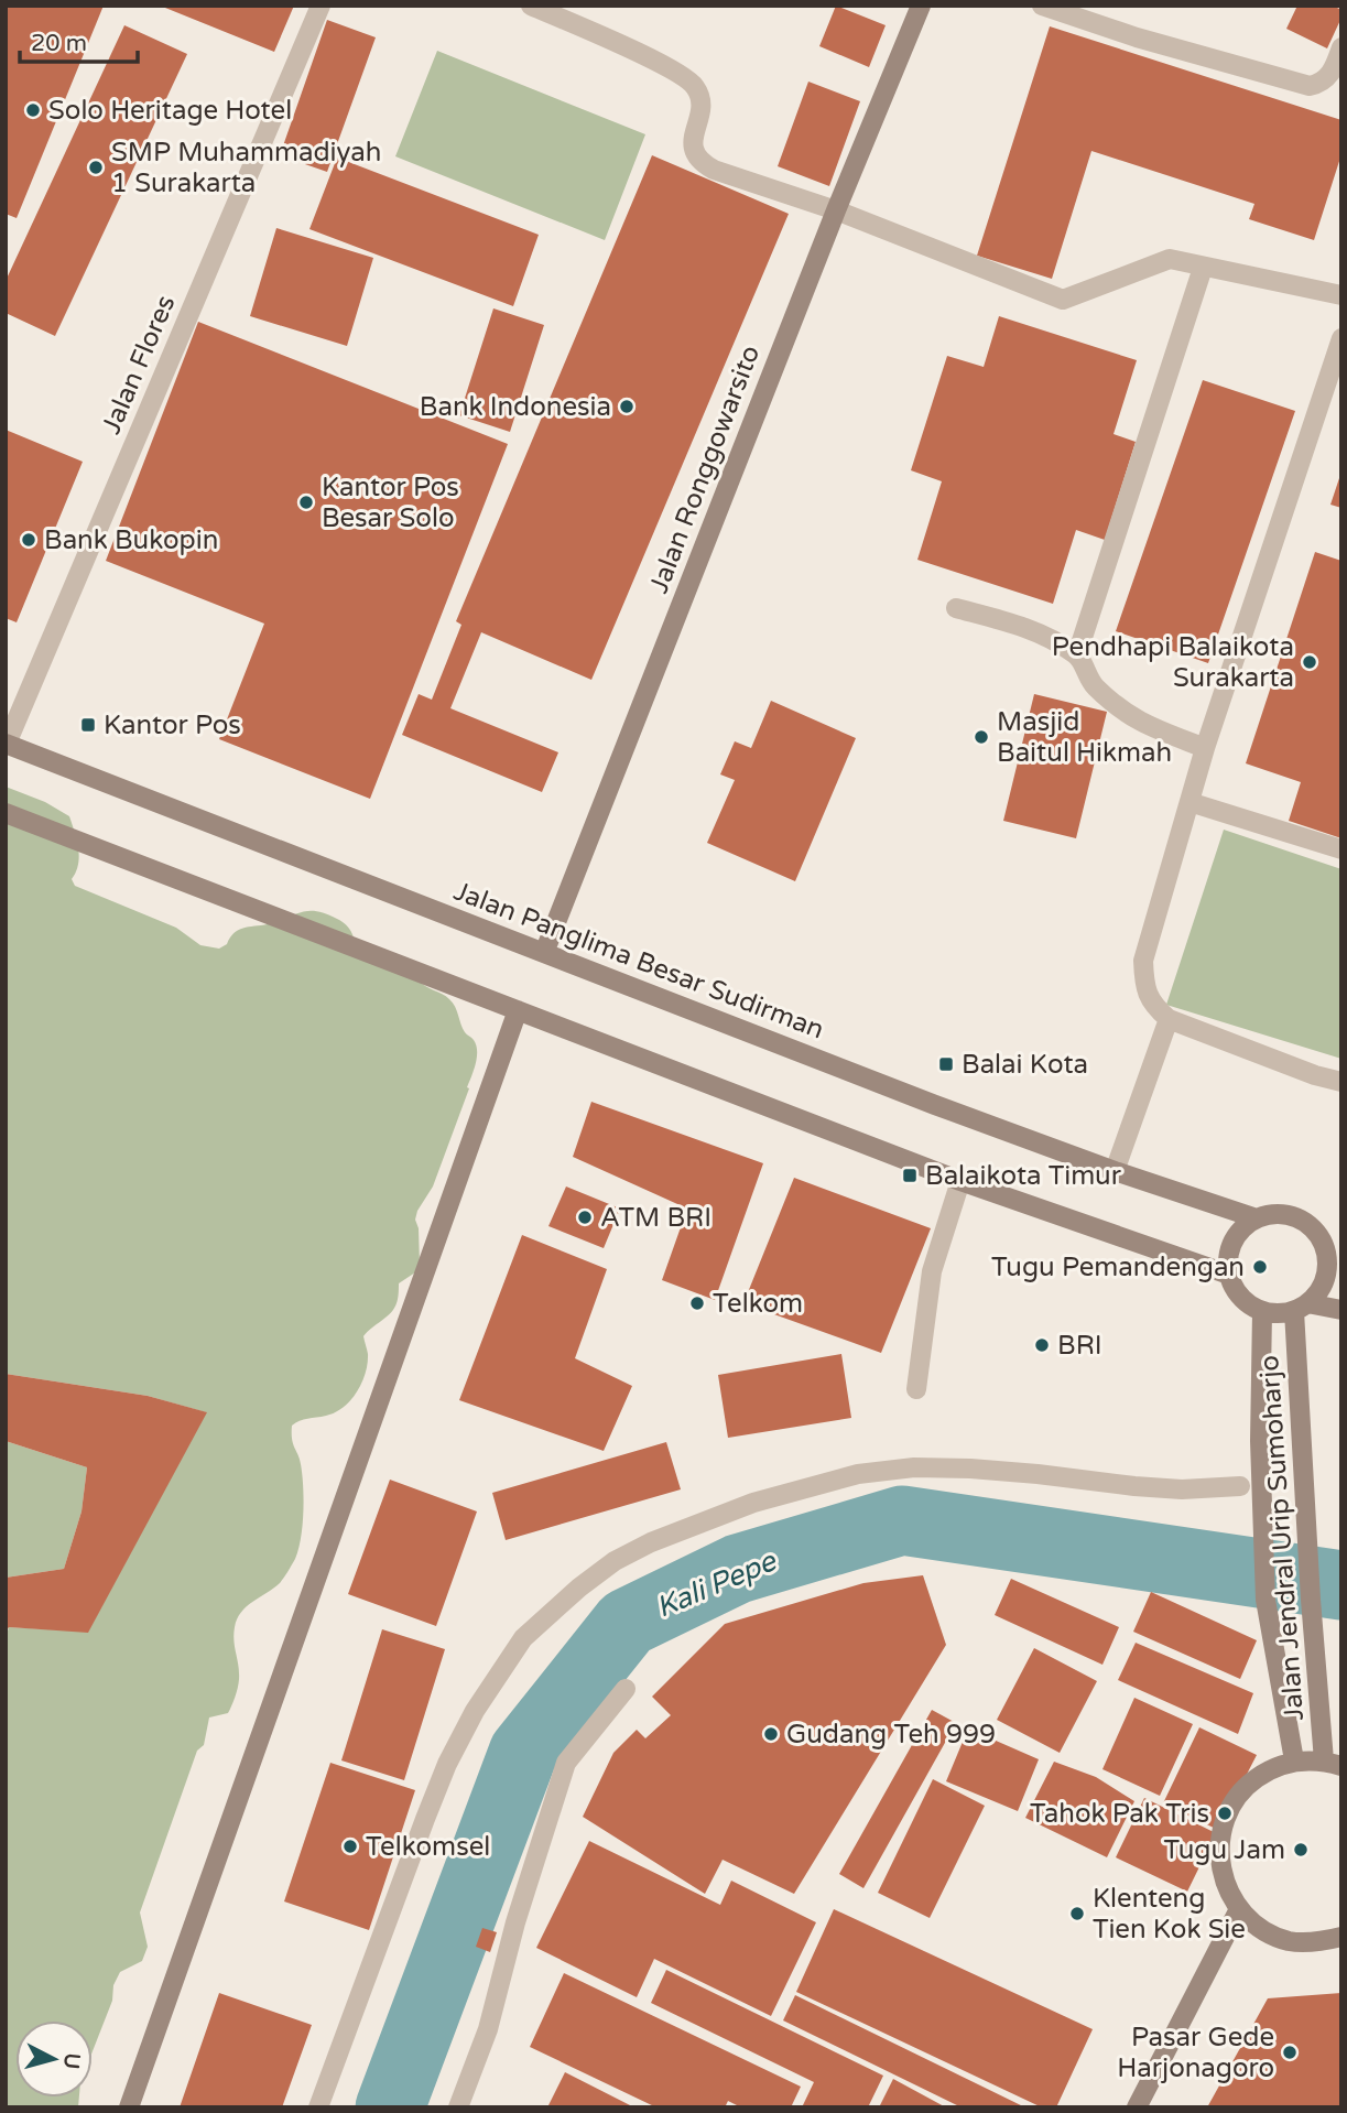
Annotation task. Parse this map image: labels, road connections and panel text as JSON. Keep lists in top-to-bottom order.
{
  "streets": {
    "main road": ["Jalan Ronggowarsito", "Jalan Panglima Besar Sudirman", "Jalan Jendral Urip Sumoharjo"],
    "street": ["Jalan Flores"]
  },
  "crossings": [
    ["Jalan Flores", "Jalan Panglima Besar Sudirman"],
    ["Jalan Ronggowarsito", "Jalan Panglima Besar Sudirman"],
    ["Jalan Panglima Besar Sudirman", "Jalan Jendral Urip Sumoharjo"]
  ],
  "water": ["Kali Pepe"],
  "places": {
    "other": [
      "Solo Heritage Hotel",
      "SMP Muhammadiyah 1 Surakarta",
      "Bank Indonesia",
      "Kantor Pos Besar Solo",
      "Bank Bukopin",
      "Pendhapi Balaikota Surakarta",
      "Masjid Baitul Hikmah",
      "ATM BRI",
      "Tugu Pemandengan",
      "Telkom",
      "BRI",
      "Gudang Teh 999",
      "Tahok Pak Tris",
      "Telkomsel",
      "Tugu Jam",
      "Klenteng Tien Kok Sie",
      "Pasar Gede Harjonagoro"
    ],
    "transit": ["Kantor Pos", "Balai Kota", "Balaikota Timur"]
  },
  "scale_bar": "20 m",
  "north": "right"
}
